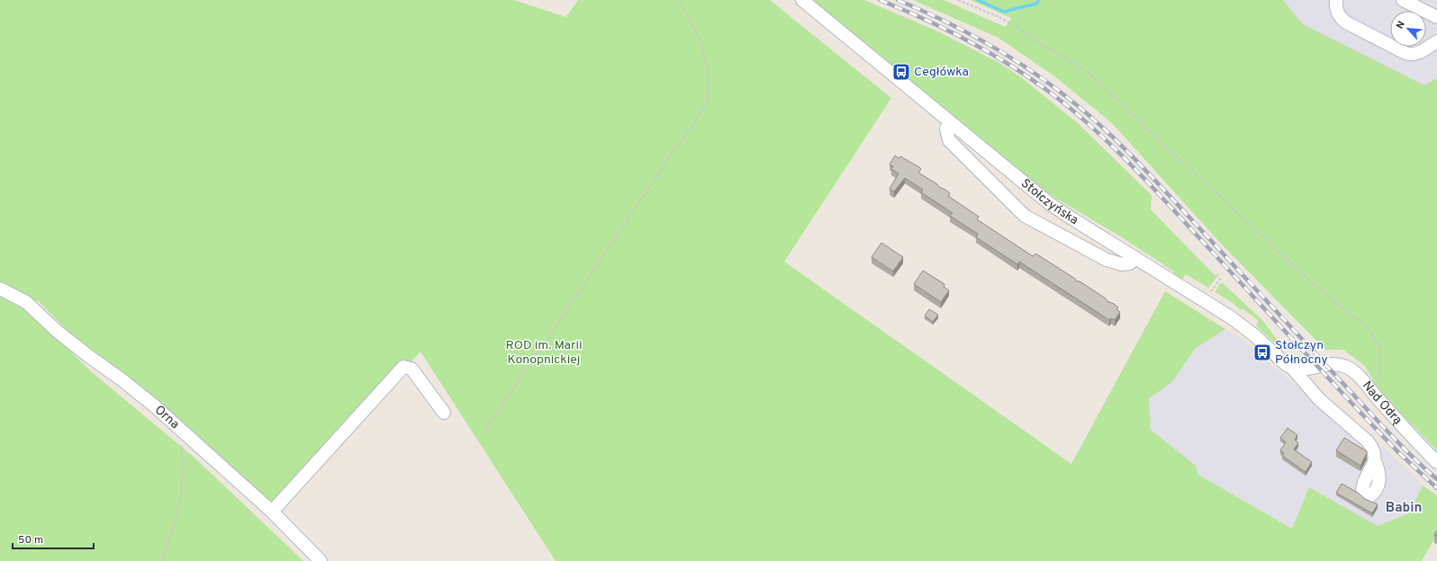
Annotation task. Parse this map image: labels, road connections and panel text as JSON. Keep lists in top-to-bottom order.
{
  "streets": {
    "street": ["Stołczyńska", "Nad Odrą", "Orna"]
  },
  "crossings": [
    ["Stołczyńska", "Nad Odrą"]
  ],
  "districts": ["Babin"],
  "parks": ["ROD im. Marii Konopnickiej"],
  "places": {
    "bus stop": ["Cegłówka", "Stołczyn Północny"]
  },
  "scale_bar": "50 m",
  "north": "top left"
}
